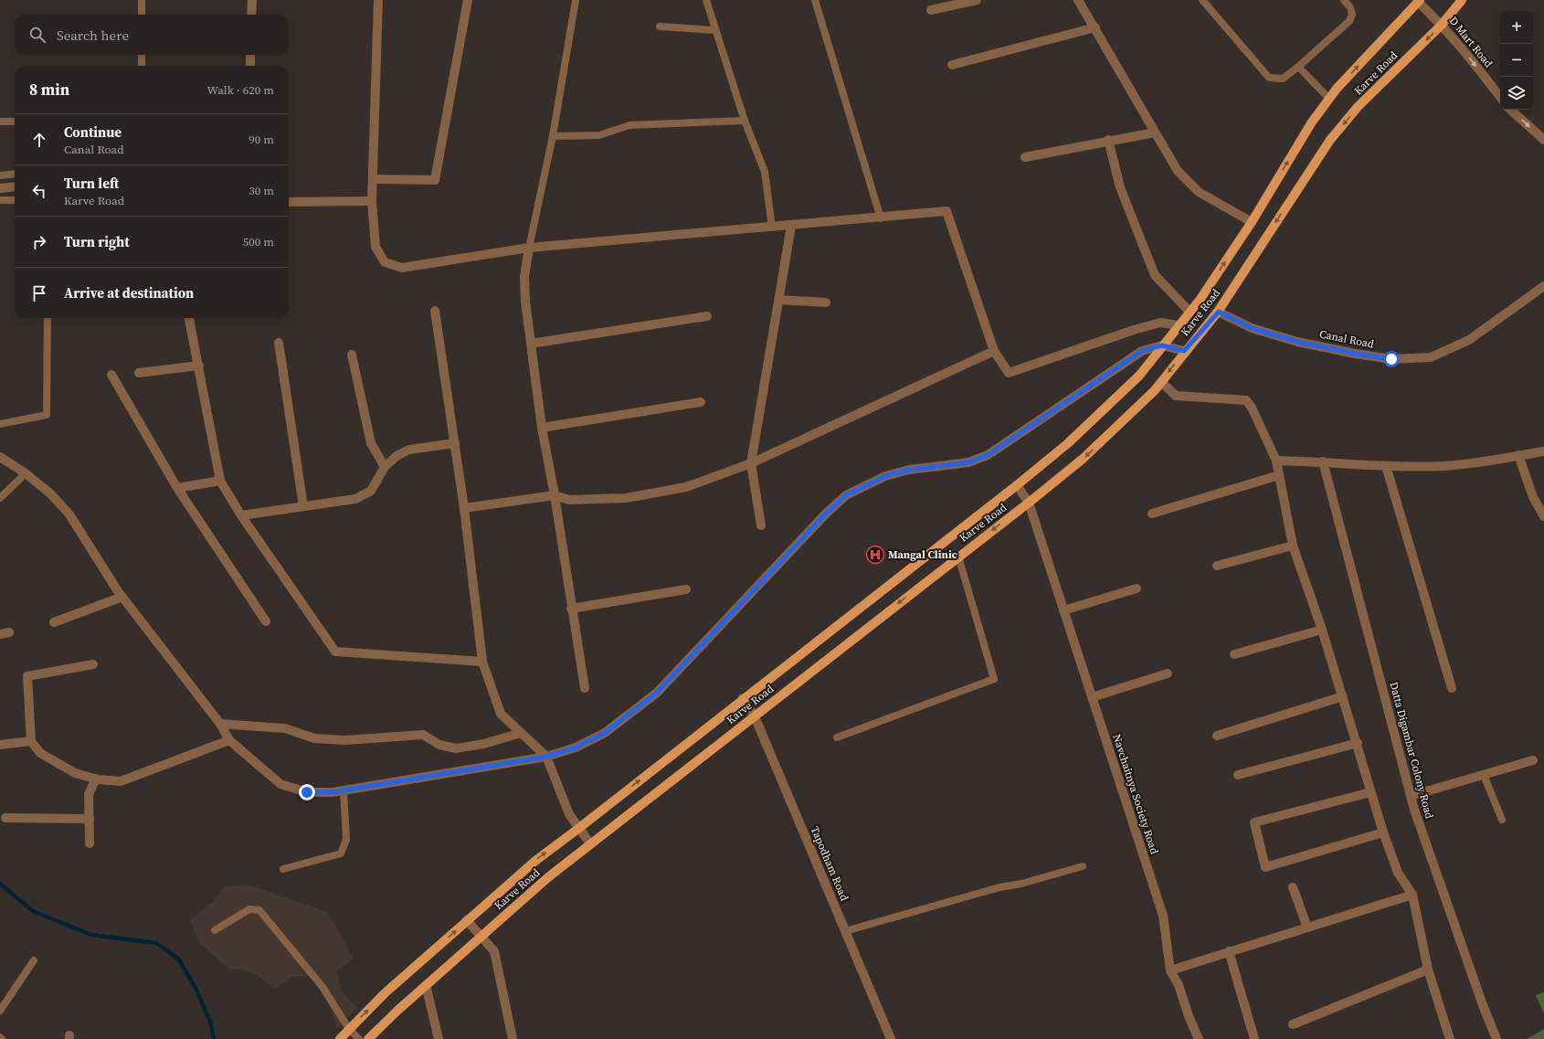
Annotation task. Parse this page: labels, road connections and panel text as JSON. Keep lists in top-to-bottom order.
{
  "streets": {
    "main road": ["Karve Road"],
    "street": [
      "D Mart Road",
      "Canal Road",
      "Datta Digambar Colony Road",
      "Navchaitnya Society Road",
      "Tapodham Road"
    ]
  },
  "crossings": [
    ["D Mart Road", "Karve Road"],
    ["Karve Road", "Canal Road"],
    ["Karve Road", "Navchaitnya Society Road"],
    ["Karve Road", "Tapodham Road"]
  ],
  "one_way": ["D Mart Road"],
  "places": {
    "hospital": ["Mangal Clinic"]
  },
  "page": {
    "map_buttons": ["+", "−"],
    "search": "Search here",
    "heading": ["8 min", "Walk · 620 m"],
    "list": [
      ["Continue", "Canal Road", "90 m"],
      ["Turn left", "Karve Road", "30 m"],
      ["Turn right", "500 m"],
      "Arrive at destination"
    ]
  }
}
